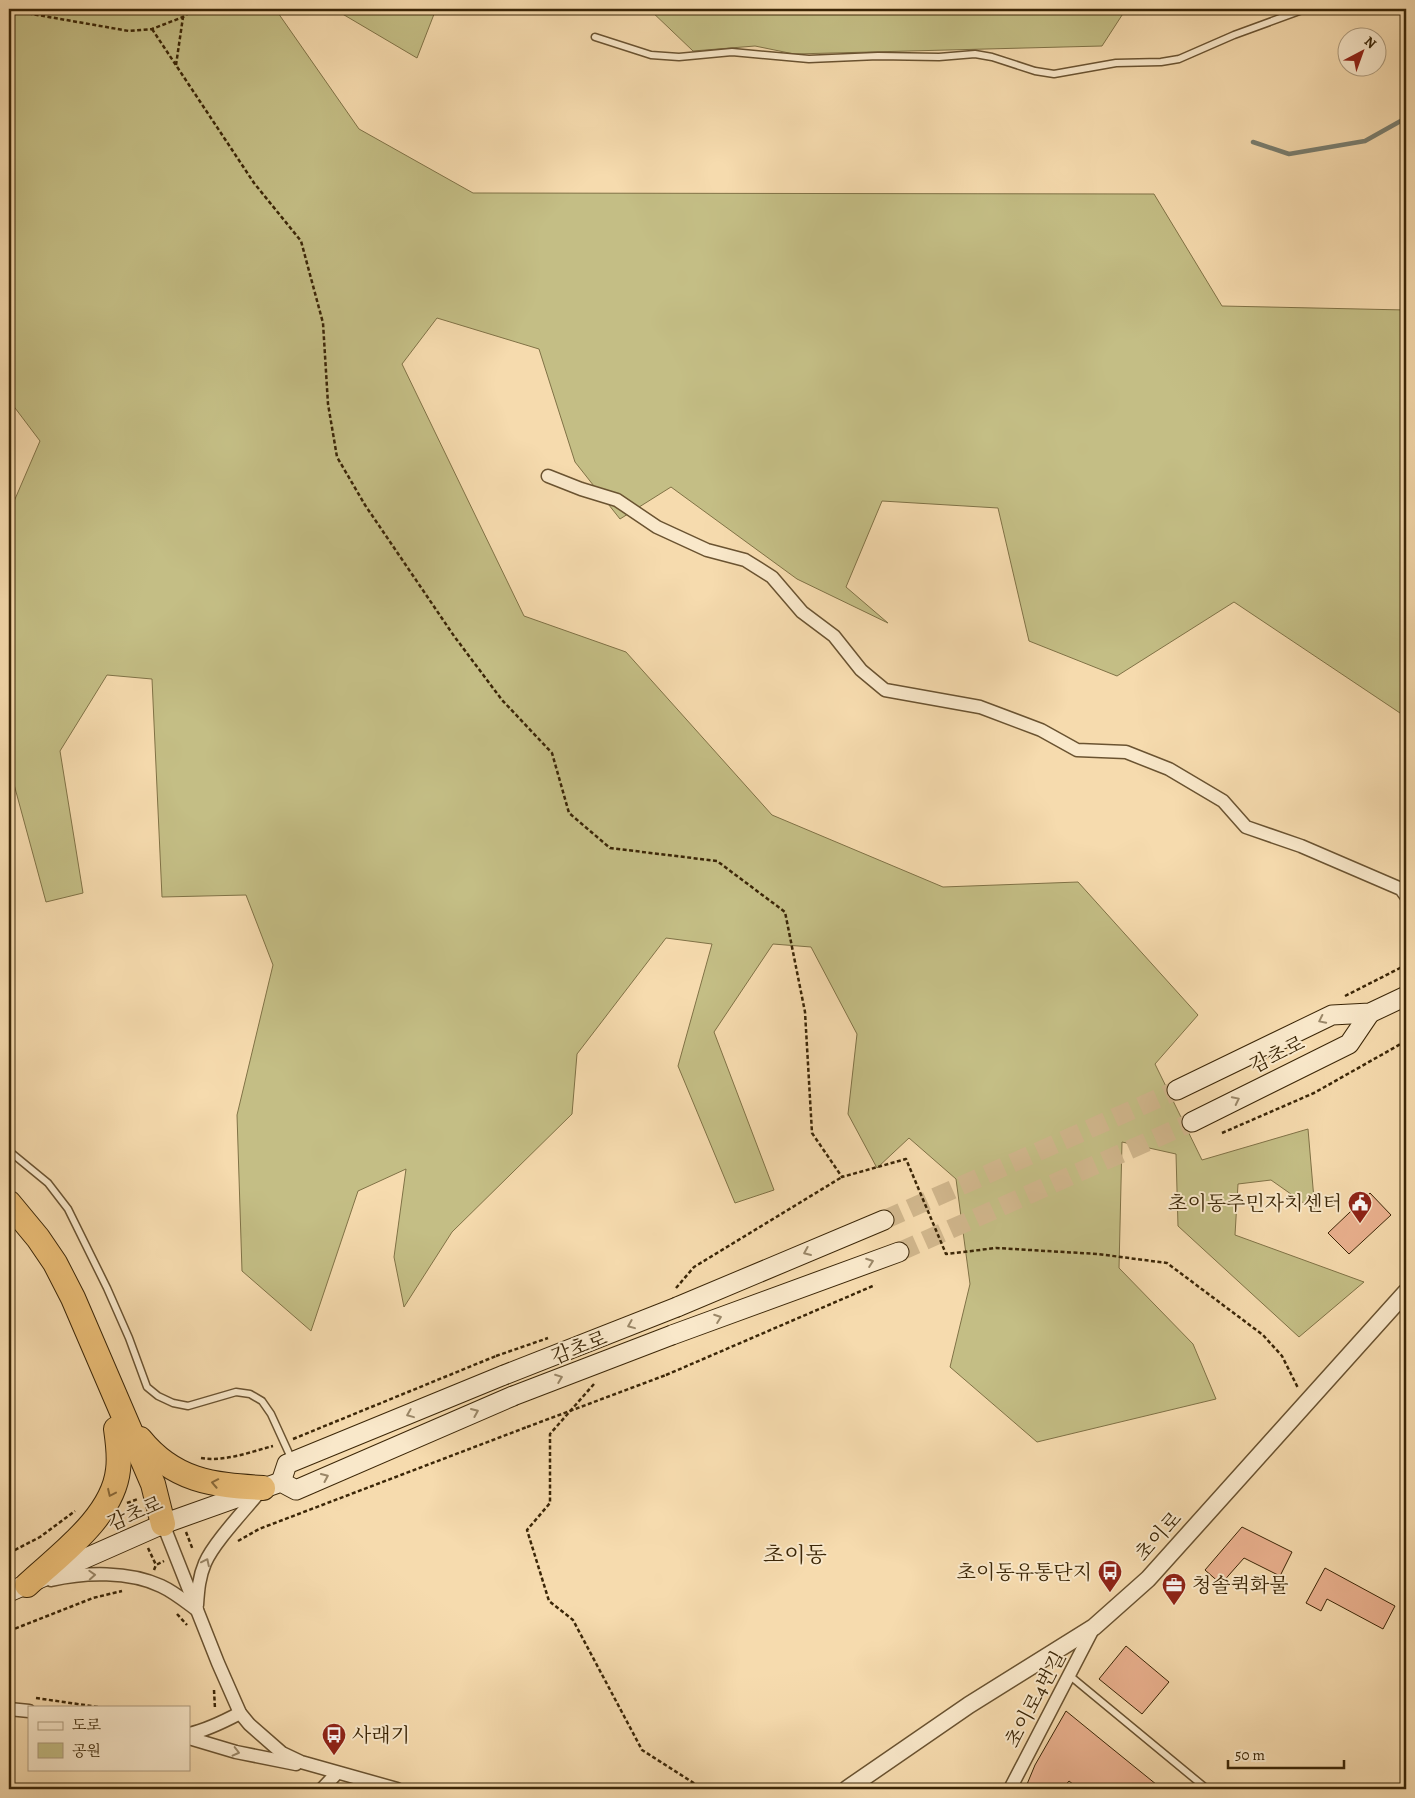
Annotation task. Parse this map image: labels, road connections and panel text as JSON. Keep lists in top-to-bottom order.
{
  "streets": {
    "main road": ["감초로"],
    "street": ["초이로", "초이로4번길"]
  },
  "crossings": [
    ["초이로", "초이로4번길"]
  ],
  "districts": ["초이동"],
  "places": {
    "public building": ["초이동주민자치센터"],
    "bus stop": ["초이동유통단지", "사래기"],
    "office": ["청솔퀵화물"]
  },
  "legend": ["도로", "공원"],
  "scale_bar": "50 m",
  "north": "top right"
}
